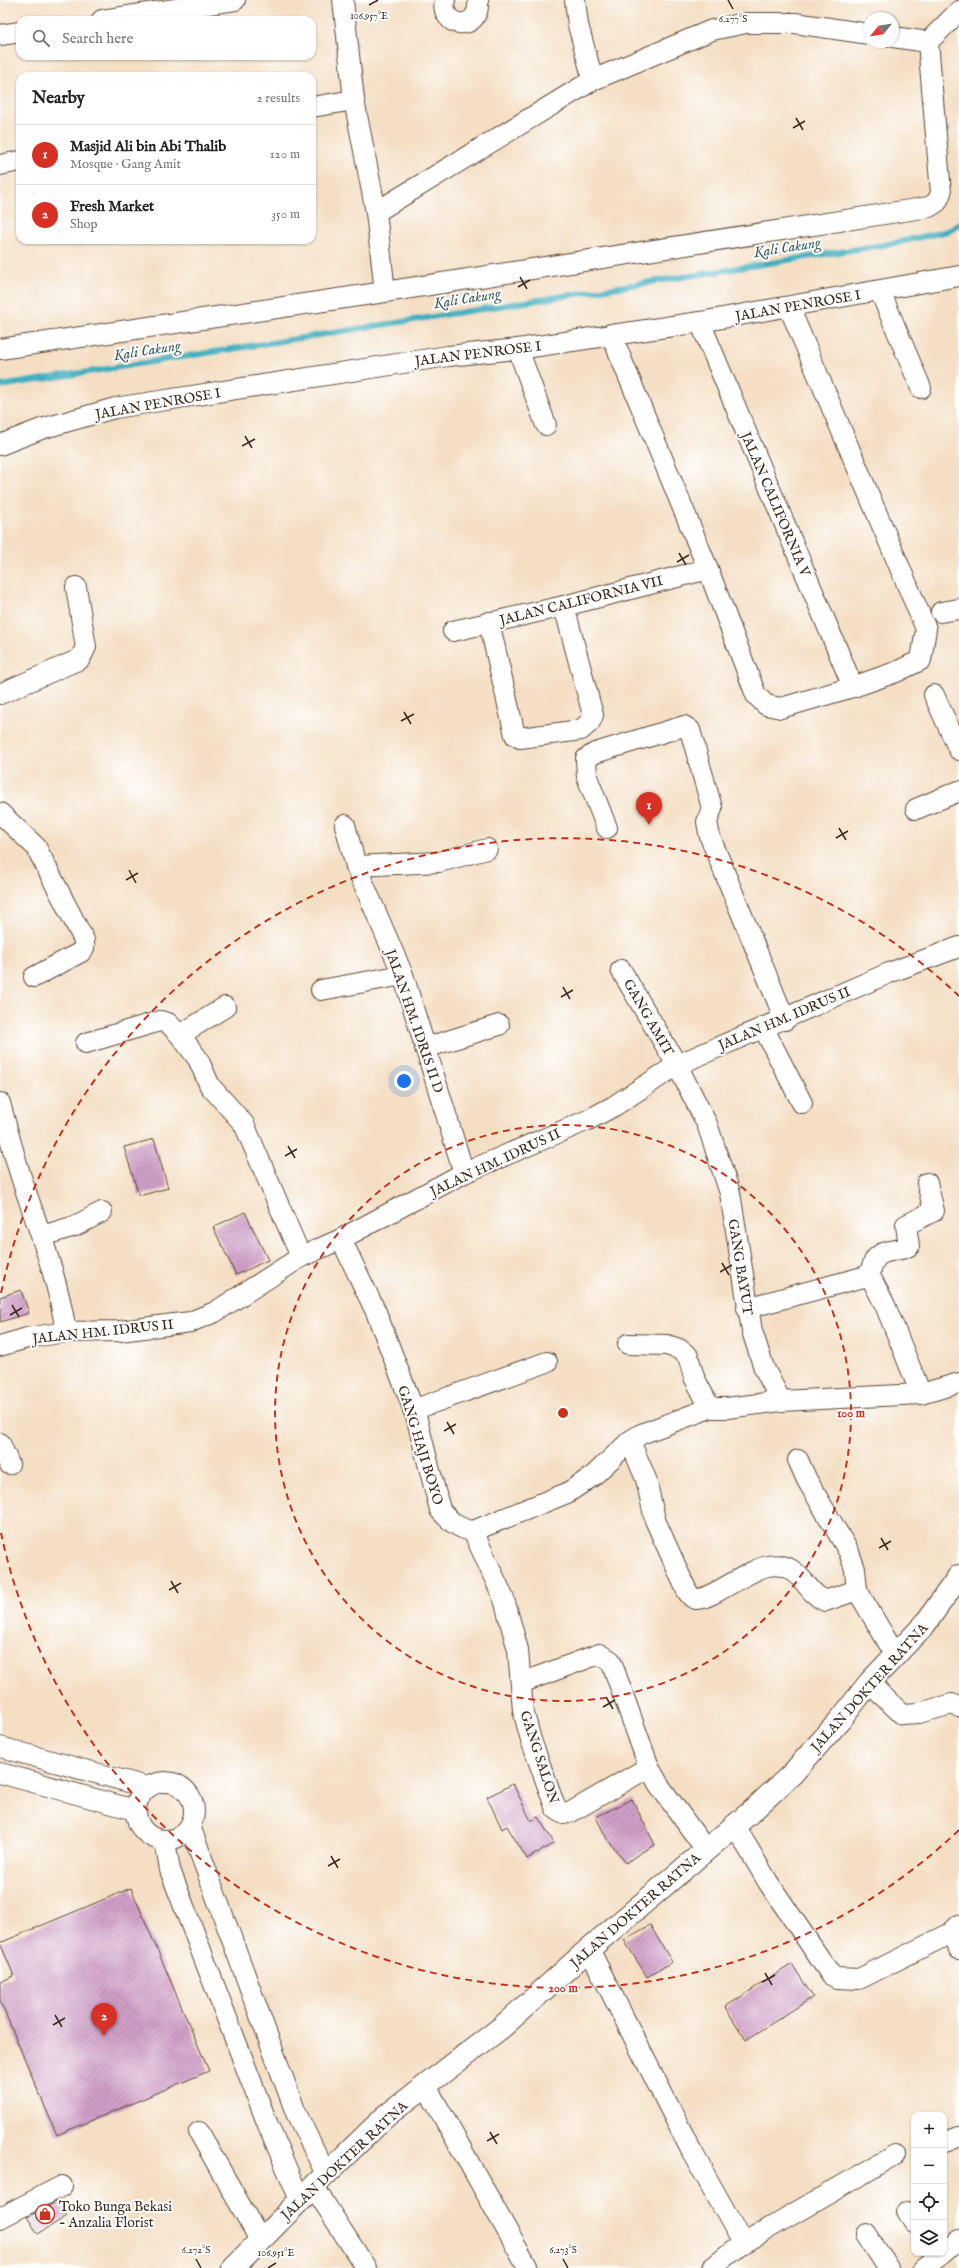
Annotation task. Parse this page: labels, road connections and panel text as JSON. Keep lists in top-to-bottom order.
{
  "streets": {
    "street": [
      "JALAN PENROSE I",
      "JALAN CALIFORNIA V",
      "JALAN CALIFORNIA VII",
      "GANG AMIT",
      "JALAN HM. IDRUS II",
      "JALAN HM. IDRIS II D",
      "GANG BAYUT",
      "GANG HAJI BOYO",
      "JALAN DOKTER RATNA",
      "GANG SALON"
    ]
  },
  "crossings": [
    ["JALAN PENROSE I", "JALAN CALIFORNIA V"],
    ["GANG AMIT", "JALAN HM. IDRUS II"],
    ["GANG AMIT", "GANG BAYUT"],
    ["JALAN HM. IDRUS II", "JALAN HM. IDRIS II D"],
    ["JALAN HM. IDRUS II", "GANG BAYUT"],
    ["JALAN HM. IDRUS II", "GANG HAJI BOYO"],
    ["GANG HAJI BOYO", "GANG SALON"]
  ],
  "water": ["Kali Cakung"],
  "places": {
    "shop": ["Toko Bunga Bekasi - Anzalia Florist"]
  },
  "north": "bottom left",
  "page": {
    "search": "Search here",
    "heading": ["Nearby", "2 results"],
    "list": [
      {
        "mark": "1",
        "name": "Masjid Ali bin Abi Thalib",
        "note": "Mosque · Gang Amit",
        "value": "120 m"
      },
      {
        "mark": "2",
        "name": "Fresh Market",
        "note": "Shop",
        "value": "350 m"
      }
    ],
    "pins": ["1", "2"],
    "map_buttons": ["+", "−"]
  },
  "coordinates": [
    "106.957°E",
    "6.277°S",
    "6.272°S",
    "6.273°S",
    "106.951°E"
  ],
  "rings": ["100 m", "200 m"]
}
